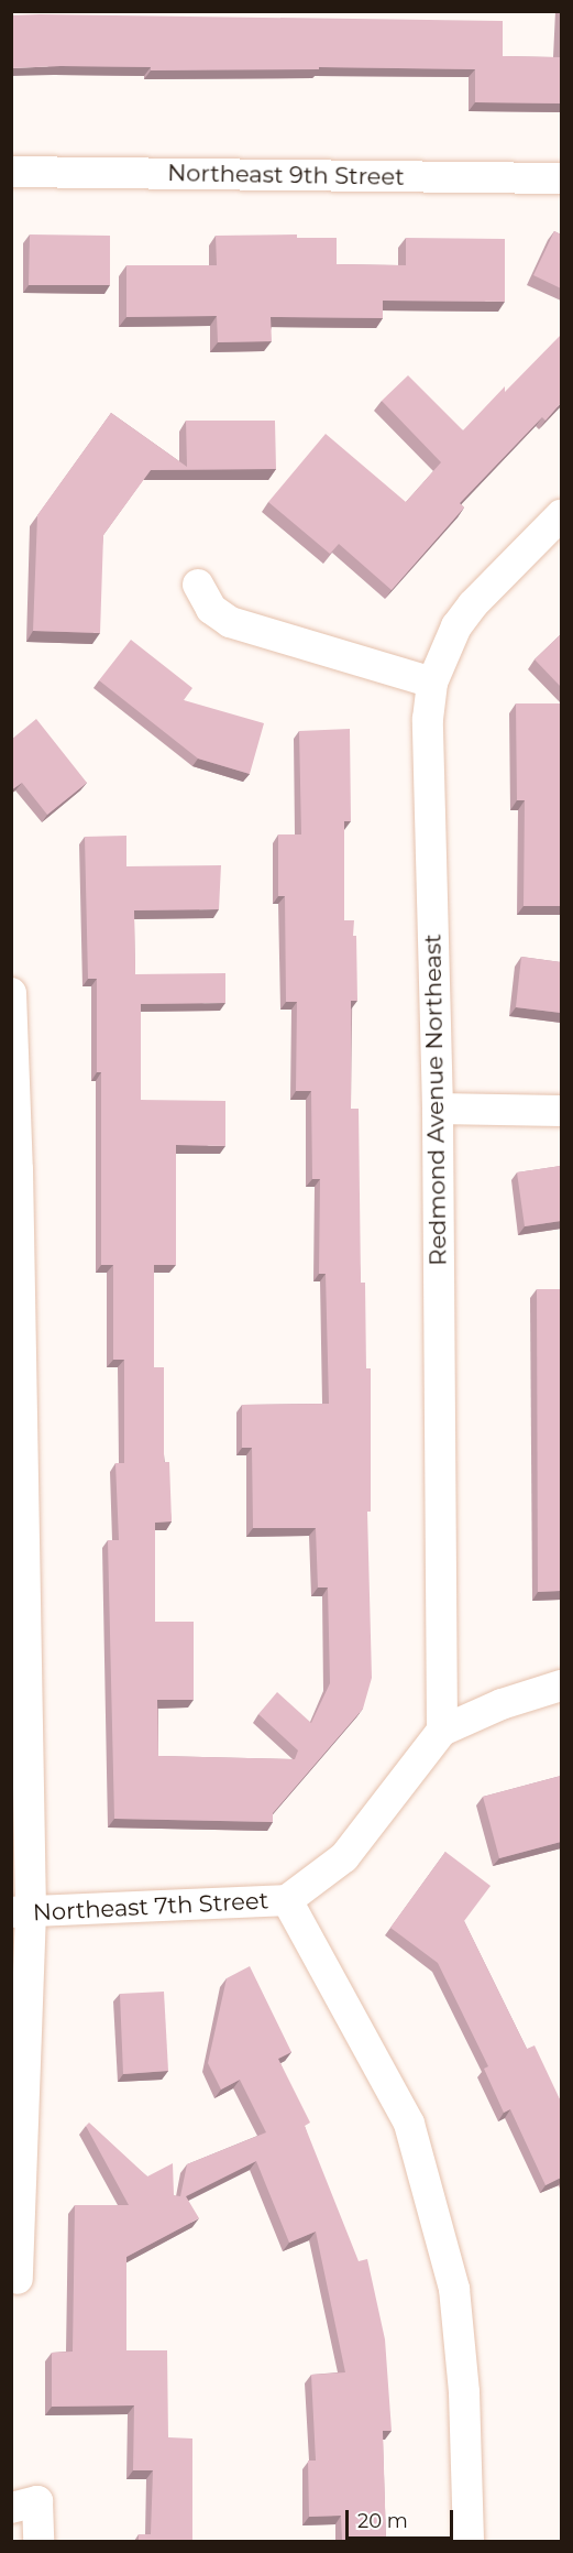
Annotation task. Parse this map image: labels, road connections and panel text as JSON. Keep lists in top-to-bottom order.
{
  "streets": {
    "street": ["Northeast 9th Street", "Redmond Avenue Northeast", "Northeast 7th Street"]
  },
  "crossings": [
    ["Redmond Avenue Northeast", "Northeast 7th Street"]
  ],
  "scale_bar": "20 m"
}
